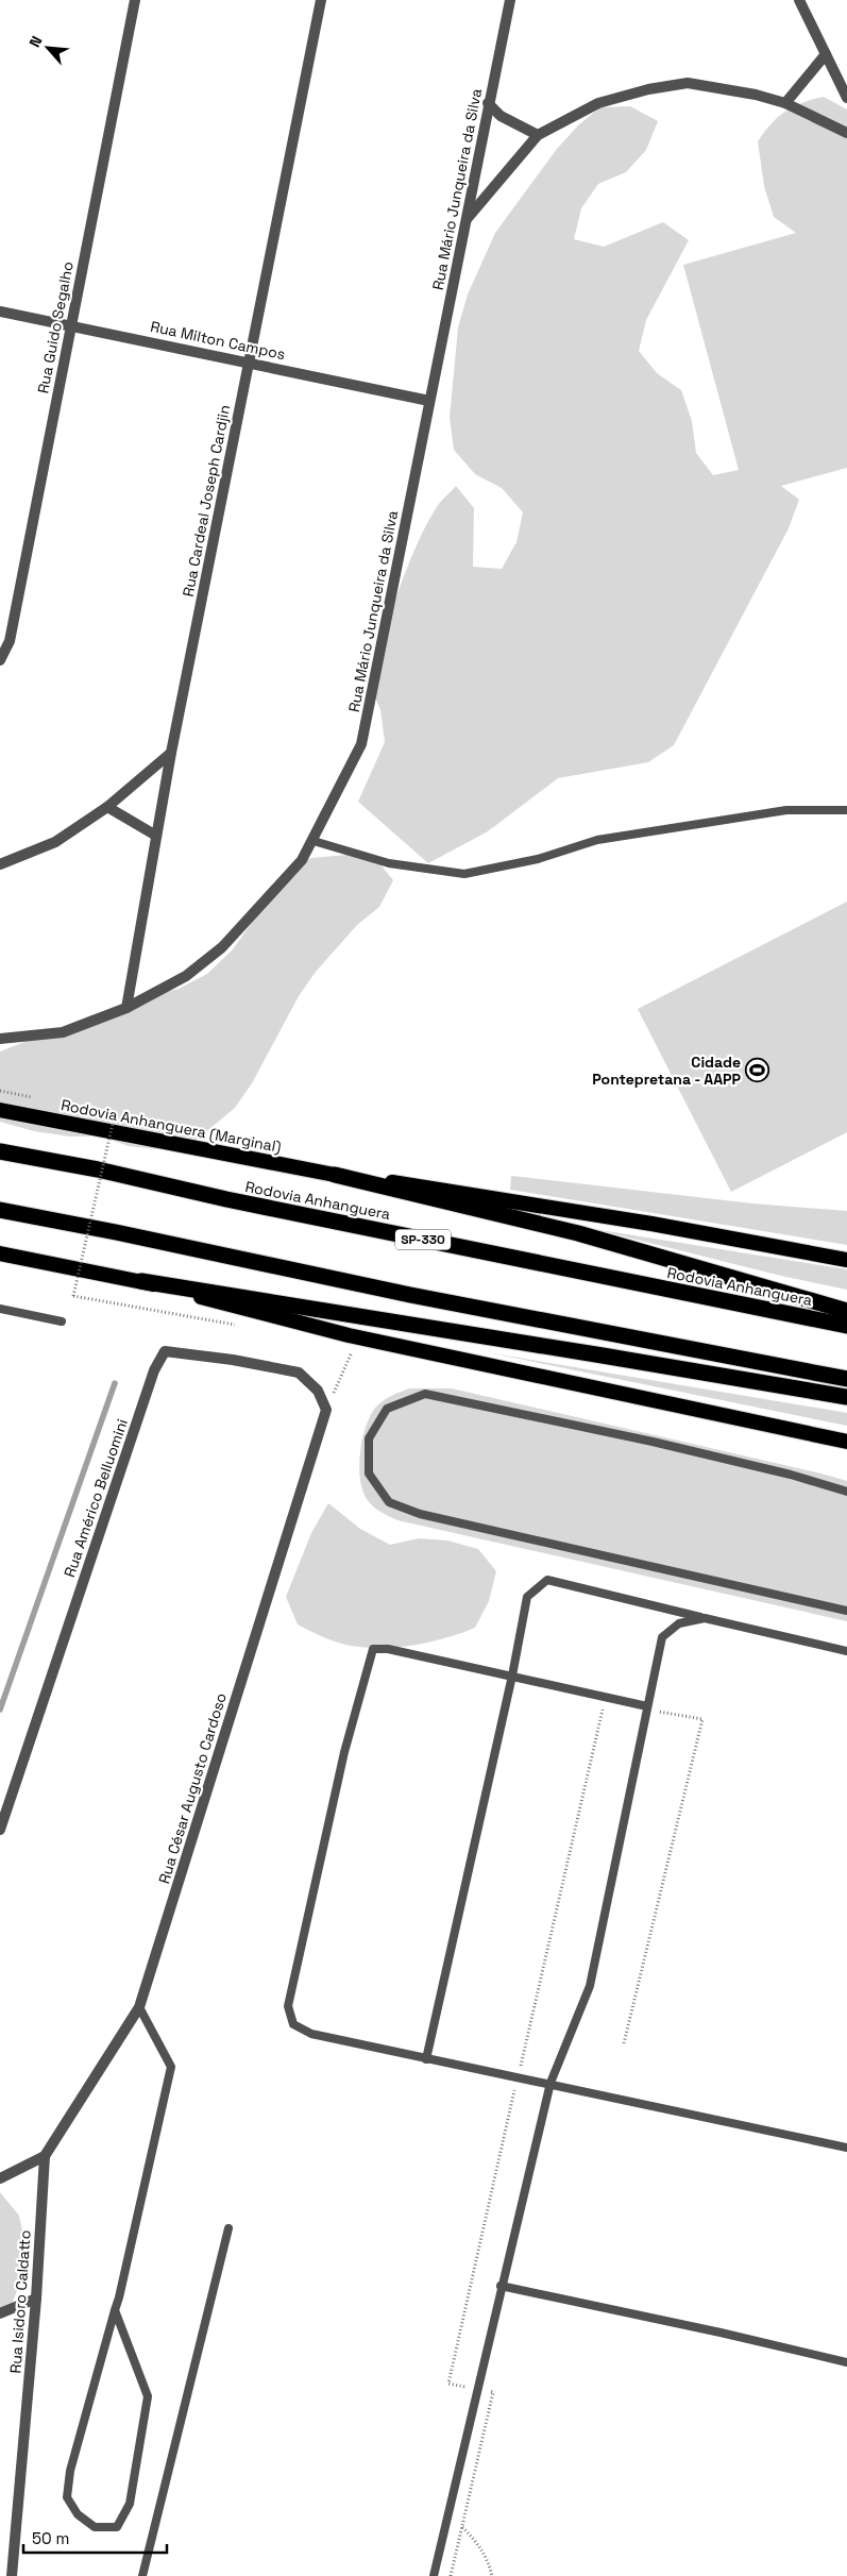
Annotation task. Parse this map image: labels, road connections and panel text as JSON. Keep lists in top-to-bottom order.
{
  "streets": {
    "highway": ["Rodovia Anhanguera (Marginal)", "Rodovia Anhanguera", "SP-330"],
    "street": [
      "Rua Mário Junqueira da Silva",
      "Rua Guido Segalho",
      "Rua Milton Campos",
      "Rua Cardeal Joseph Cardjin",
      "Rua Américo Belluomini",
      "Rua César Augusto Cardoso",
      "Rua Isidoro Caldatto"
    ]
  },
  "crossings": [
    ["Rua Mário Junqueira da Silva", "Rua Milton Campos"],
    ["Rua Mário Junqueira da Silva", "Rua Cardeal Joseph Cardjin"],
    ["Rua Guido Segalho", "Rua Milton Campos"],
    ["Rua Milton Campos", "Rua Cardeal Joseph Cardjin"],
    ["Rua Américo Belluomini", "Rua César Augusto Cardoso"],
    ["Rua César Augusto Cardoso", "Rua Isidoro Caldatto"]
  ],
  "places": {
    "sports": ["Cidade Pontepretana - AAPP"]
  },
  "scale_bar": "50 m",
  "north": "top left"
}
